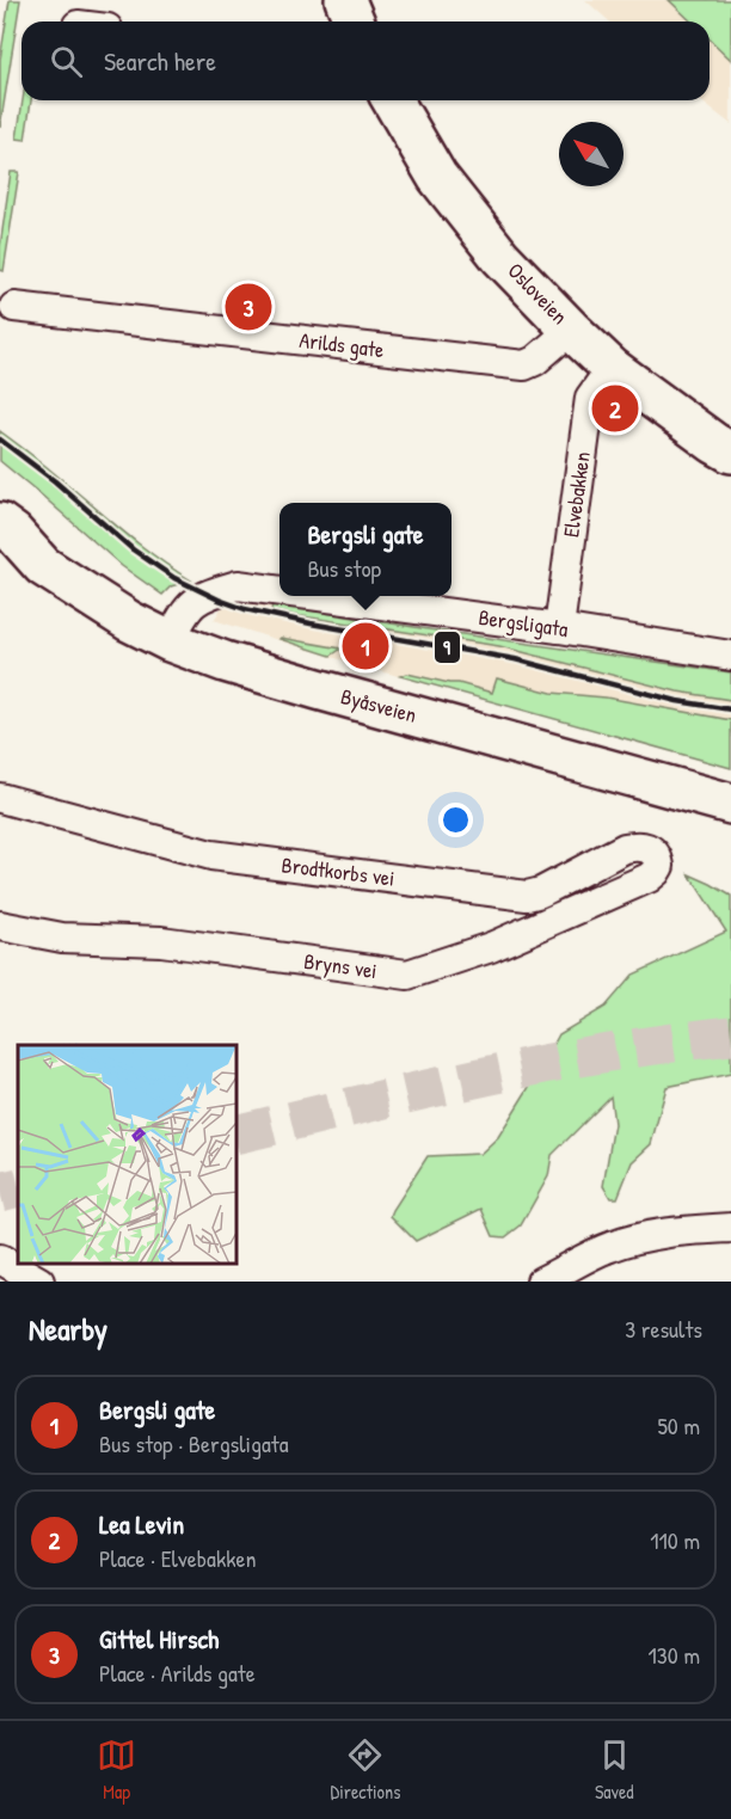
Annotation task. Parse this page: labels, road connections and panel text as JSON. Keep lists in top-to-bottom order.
{
  "streets": {
    "main road": ["Osloveien", "Byåsveien"],
    "street": [
      "Arilds gate",
      "Elvebakken",
      "Bergsligata",
      "Brodtkorbs vei",
      "Bryns vei"
    ]
  },
  "crossings": [
    ["Osloveien", "Arilds gate"],
    ["Osloveien", "Elvebakken"],
    ["Elvebakken", "Bergsligata"],
    ["Bergsligata", "Byåsveien"],
    ["Brodtkorbs vei", "Bryns vei"]
  ],
  "lines": ["transit line 9"],
  "north": "top left",
  "page": {
    "search": "Search here",
    "pins": ["3", "2", "1"],
    "popup": ["Bergsli gate", "Bus stop"],
    "heading": ["Nearby", "3 results"],
    "list": [
      {
        "mark": "1",
        "name": "Bergsli gate",
        "note": "Bus stop · Bergsligata",
        "value": "50 m"
      },
      {
        "mark": "2",
        "name": "Lea Levin",
        "note": "Place · Elvebakken",
        "value": "110 m"
      },
      {
        "mark": "3",
        "name": "Gittel Hirsch",
        "note": "Place · Arilds gate",
        "value": "130 m"
      }
    ],
    "nav": ["Map", "Directions", "Saved"]
  }
}
